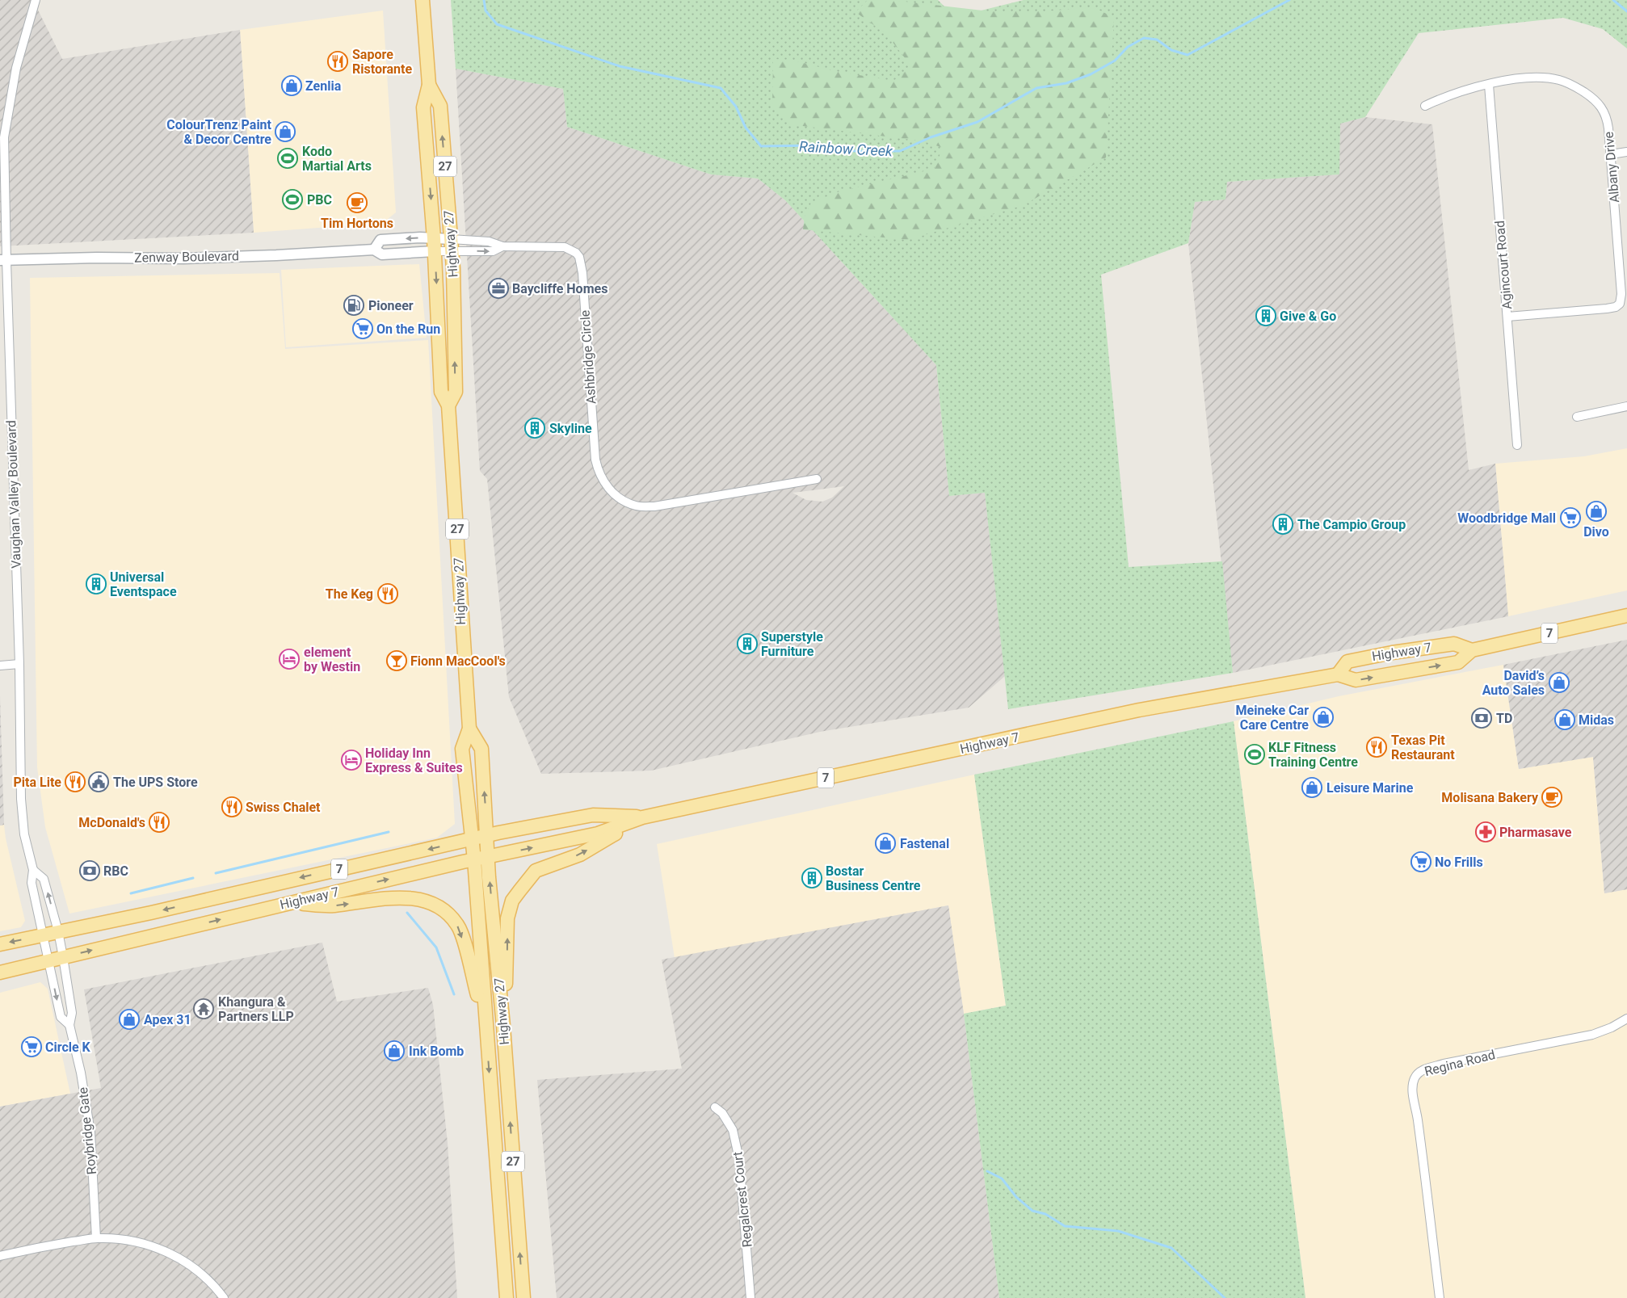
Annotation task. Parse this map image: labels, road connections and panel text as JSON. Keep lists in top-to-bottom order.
{
  "streets": {
    "main road": [
      "27",
      "Highway 27",
      "7",
      "Highway 7"
    ],
    "street": [
      "Albany Drive",
      "Zenway Boulevard",
      "Agincourt Road",
      "Ashbridge Circle",
      "Vaughan Valley Boulevard",
      "Regina Road",
      "Roybridge Gate",
      "Regalcrest Court"
    ]
  },
  "crossings": [
    ["Albany Drive", "Agincourt Road"],
    ["Highway 27", "Zenway Boulevard"],
    ["Highway 27", "Ashbridge Circle"],
    ["Highway 27", "Highway 7"],
    ["Zenway Boulevard", "Ashbridge Circle"],
    ["Zenway Boulevard", "Vaughan Valley Boulevard"],
    ["Vaughan Valley Boulevard", "Highway 7"],
    ["Vaughan Valley Boulevard", "Roybridge Gate"],
    ["Highway 7", "Roybridge Gate"]
  ],
  "water": ["Rainbow Creek"],
  "places": {
    "restaurant": [
      "Sapore Ristorante",
      "The Keg",
      "Texas Pit Restaurant",
      "Pita Lite",
      "Swiss Chalet",
      "McDonald's"
    ],
    "shop": [
      "Zenlia",
      "ColourTrenz Paint & Decor Centre",
      "Divo",
      "David’s Auto Sales",
      "Meineke Car Care Centre",
      "Midas",
      "Leisure Marine",
      "Fastenal",
      "Apex 31",
      "Ink Bomb"
    ],
    "sports": ["Kodo Martial Arts", "PBC", "KLF Fitness Training Centre"],
    "cafe": ["Tim Hortons", "Molisana Bakery"],
    "office": ["Baycliffe Homes"],
    "fuel station": ["Pioneer"],
    "building": [
      "Give & Go",
      "Skyline",
      "The Campio Group",
      "Universal Eventspace",
      "Superstyle Furniture",
      "Bostar Business Centre"
    ],
    "supermarket": [
      "On the Run",
      "Woodbridge Mall",
      "No Frills",
      "Circle K"
    ],
    "hotel": ["element by Westin", "Holiday Inn Express & Suites"],
    "bar": ["Fionn MacCool's"],
    "bank": ["TD", "RBC"],
    "public building": ["The UPS Store"],
    "pharmacy": ["Pharmasave"],
    "temple": ["Khangura & Partners LLP"]
  }
}
